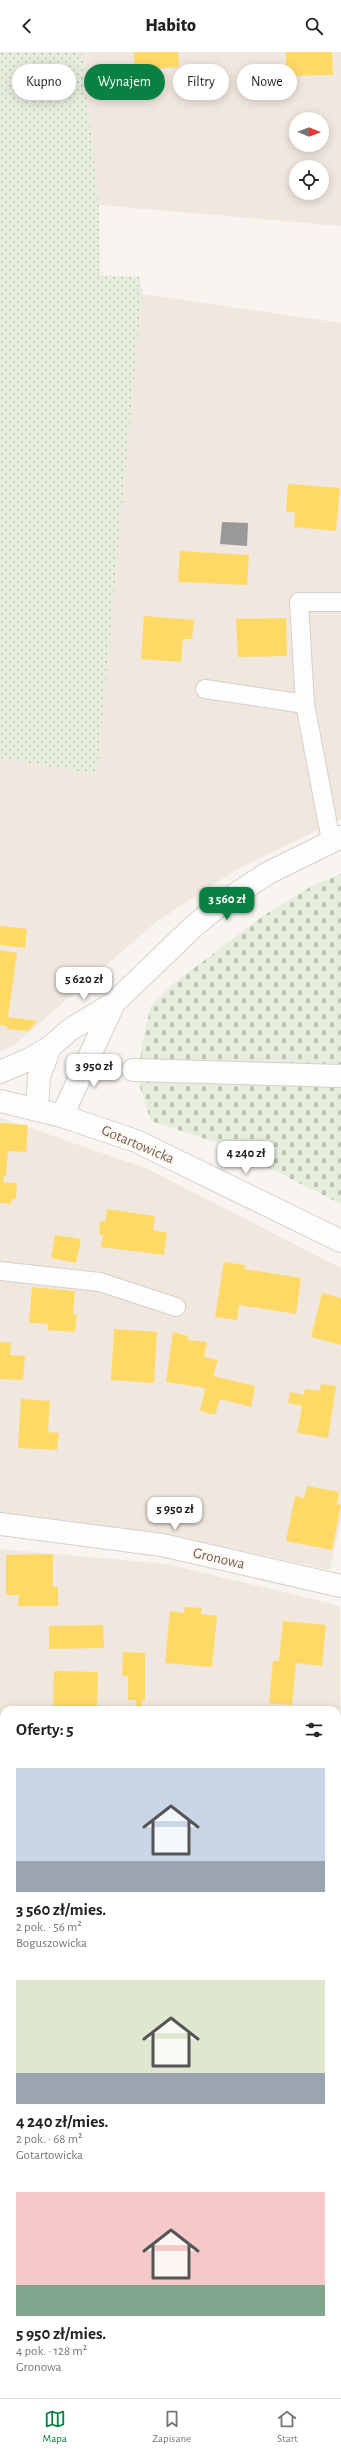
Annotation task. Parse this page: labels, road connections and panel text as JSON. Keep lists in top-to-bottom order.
{
  "streets": {
    "street": ["Gotartowicka", "Gronowa"]
  },
  "north": "right",
  "page": {
    "header": "Habito",
    "chip": [
      "Kupno",
      "Wynajem",
      "Filtry",
      "Nowe"
    ],
    "price": [
      "3 560 zł",
      "5 620 zł",
      "3 950 zł",
      "4 240 zł",
      "5 950 zł"
    ],
    "heading": "Oferty: 5",
    "list": [
      {
        "name": "3 560 zł/mies.",
        "note": "2 pok. · 56 m² · Boguszowicka"
      },
      {
        "name": "4 240 zł/mies.",
        "note": "2 pok. · 68 m² · Gotartowicka"
      },
      {
        "name": "5 950 zł/mies.",
        "note": "4 pok. · 128 m² · Gronowa"
      }
    ],
    "tabs": ["Mapa", "Zapisane", "Start"]
  }
}
